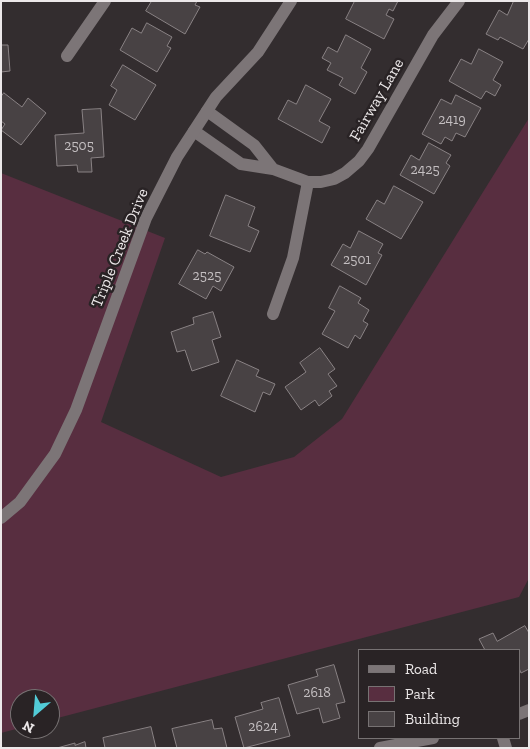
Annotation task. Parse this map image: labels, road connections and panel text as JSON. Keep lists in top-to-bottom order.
{
  "streets": {
    "street": ["Fairway Lane", "Triple Creek Drive"]
  },
  "crossings": [
    ["Fairway Lane", "Triple Creek Drive"]
  ],
  "house_numbers": [
    "2419",
    "2505",
    "2425",
    "2501",
    "2525",
    "2618",
    "2624"
  ],
  "legend": ["Road", "Park", "Building"],
  "north": "bottom left"
}
